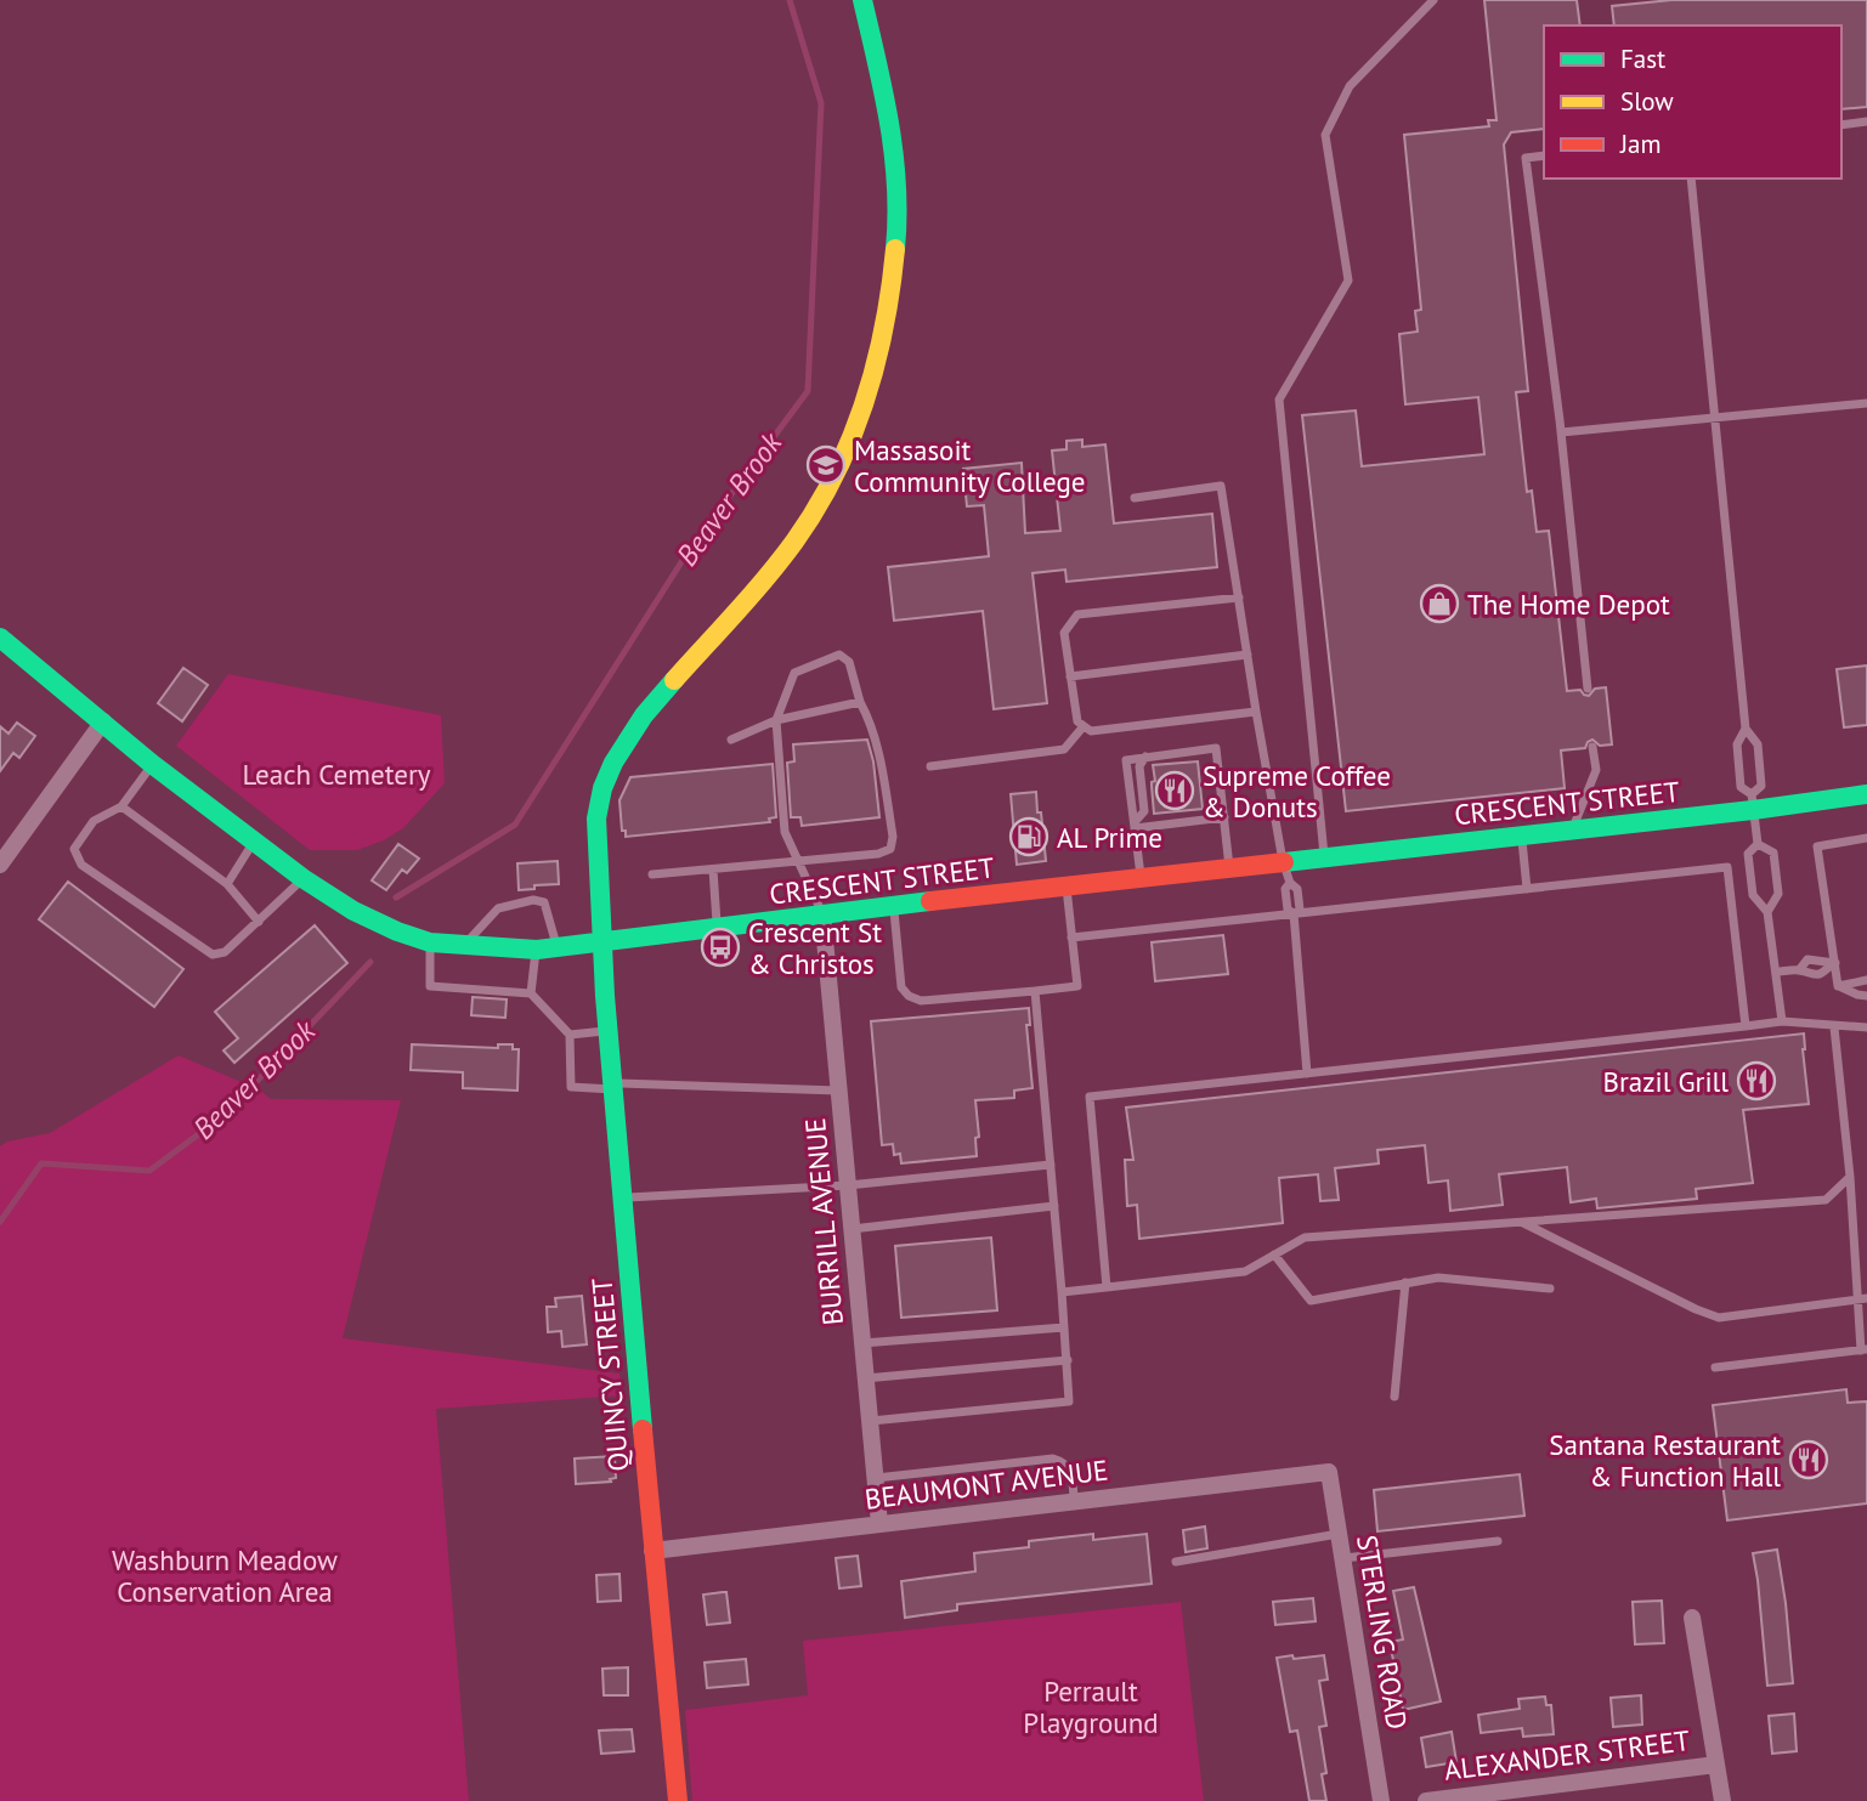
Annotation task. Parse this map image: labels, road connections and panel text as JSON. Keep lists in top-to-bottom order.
{
  "streets": {
    "main road": ["CRESCENT STREET", "QUINCY STREET"],
    "street": [
      "BURRILL AVENUE",
      "BEAUMONT AVENUE",
      "STERLING ROAD",
      "ALEXANDER STREET"
    ]
  },
  "crossings": [
    ["CRESCENT STREET", "BURRILL AVENUE"],
    ["CRESCENT STREET", "QUINCY STREET"],
    ["BURRILL AVENUE", "BEAUMONT AVENUE"],
    ["QUINCY STREET", "BEAUMONT AVENUE"],
    ["BEAUMONT AVENUE", "STERLING ROAD"]
  ],
  "water": ["Beaver Brook"],
  "parks": ["Leach Cemetery", "Washburn Meadow Conservation Area", "Perrault Playground"],
  "places": {
    "school or university": ["Massasoit Community College"],
    "shop": ["The Home Depot"],
    "restaurant": ["Supreme Coffee & Donuts", "Brazil Grill", "Santana Restaurant & Function Hall"],
    "fuel station": ["AL Prime"],
    "bus stop": ["Crescent St & Christos"]
  },
  "legend": ["Fast", "Slow", "Jam"]
}
